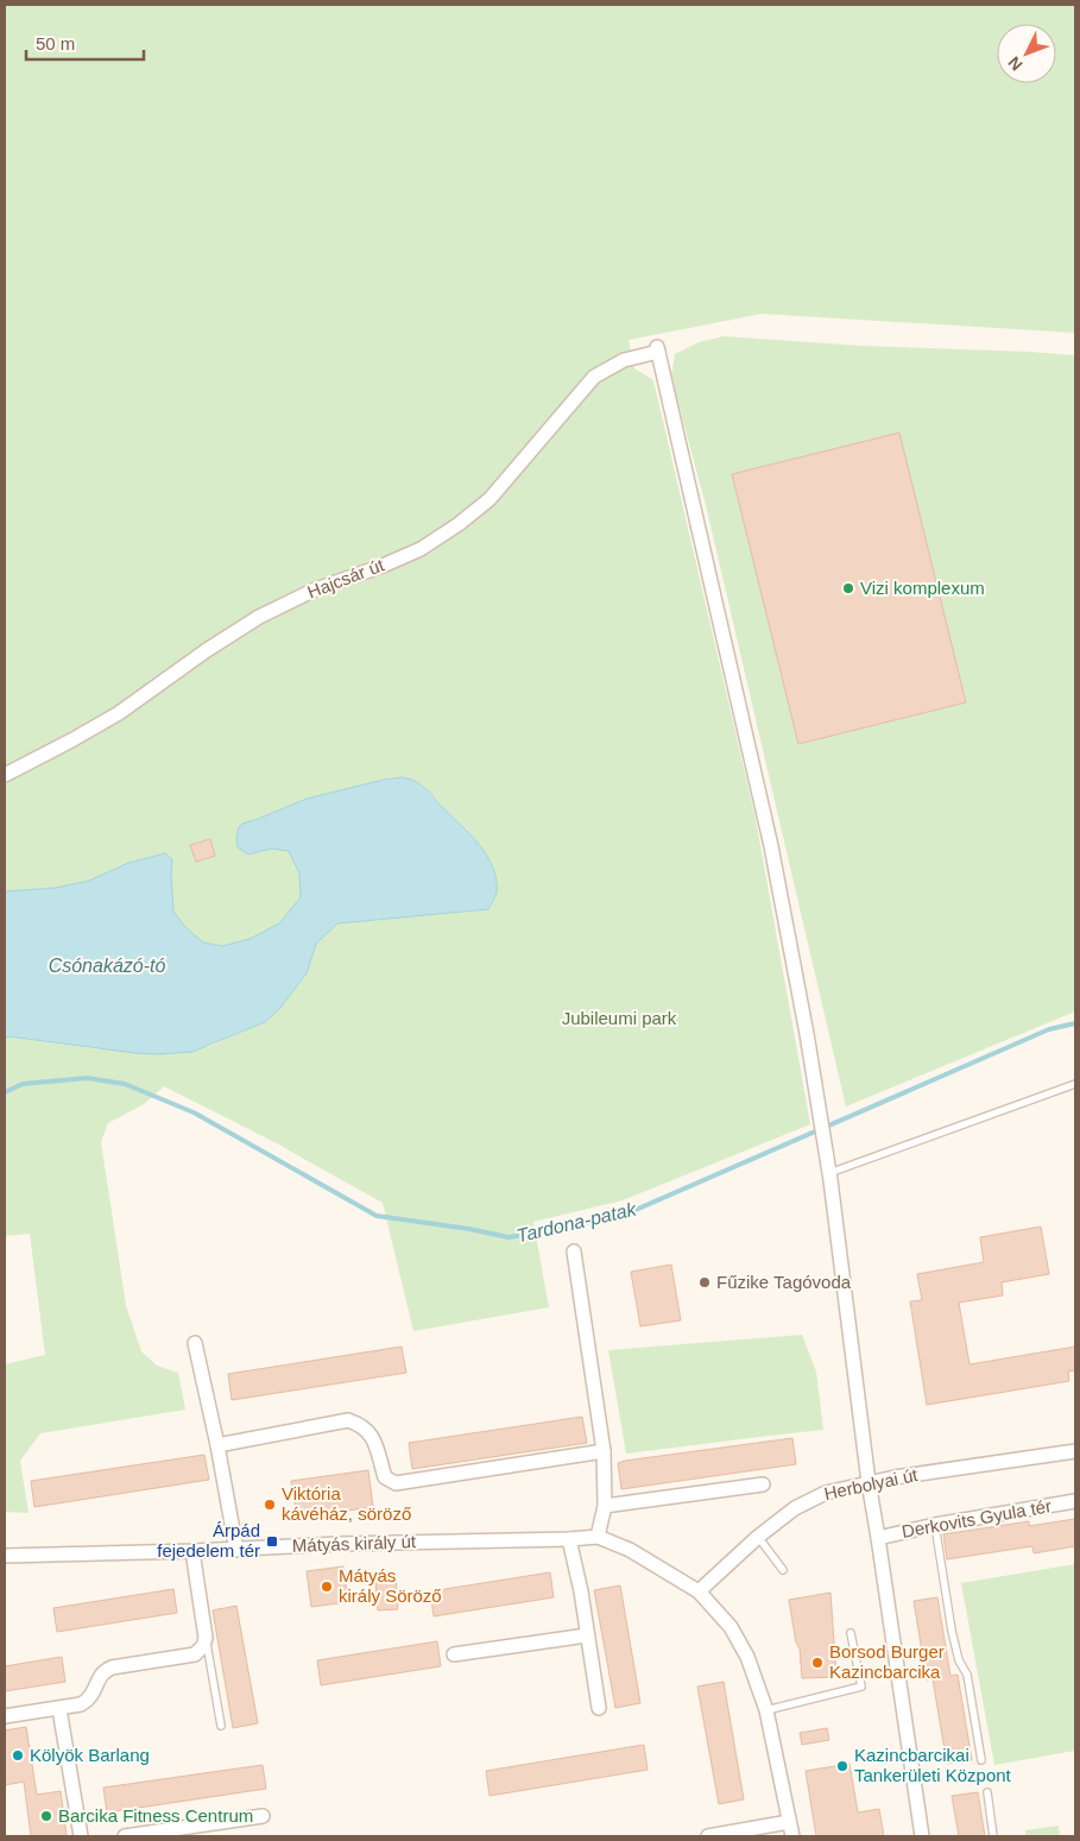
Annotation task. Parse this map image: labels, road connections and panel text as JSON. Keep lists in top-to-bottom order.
{
  "streets": {
    "street": [
      "Hajcsár út",
      "Herbolyai út",
      "Derkovits Gyula tér",
      "Mátyás király út"
    ]
  },
  "crossings": [
    ["Hajcsár út", "Derkovits Gyula tér"],
    ["Herbolyai út", "Derkovits Gyula tér"],
    ["Herbolyai út", "Mátyás király út"]
  ],
  "water": ["Csónakázó-tó", "Tardona-patak"],
  "parks": ["Jubileumi park"],
  "places": {
    "other": [
      "Vizi komplexum",
      "Fűzike Tagóvoda",
      "Viktória kávéház, söröző",
      "Mátyás király Söröző",
      "Borsod Burger Kazincbarcika",
      "Kölyök Barlang",
      "Kazincbarcikai Tankerületi Központ",
      "Barcika Fitness Centrum"
    ],
    "transit": ["Árpád fejedelem tér"]
  },
  "scale_bar": "50 m",
  "north": "bottom left"
}
